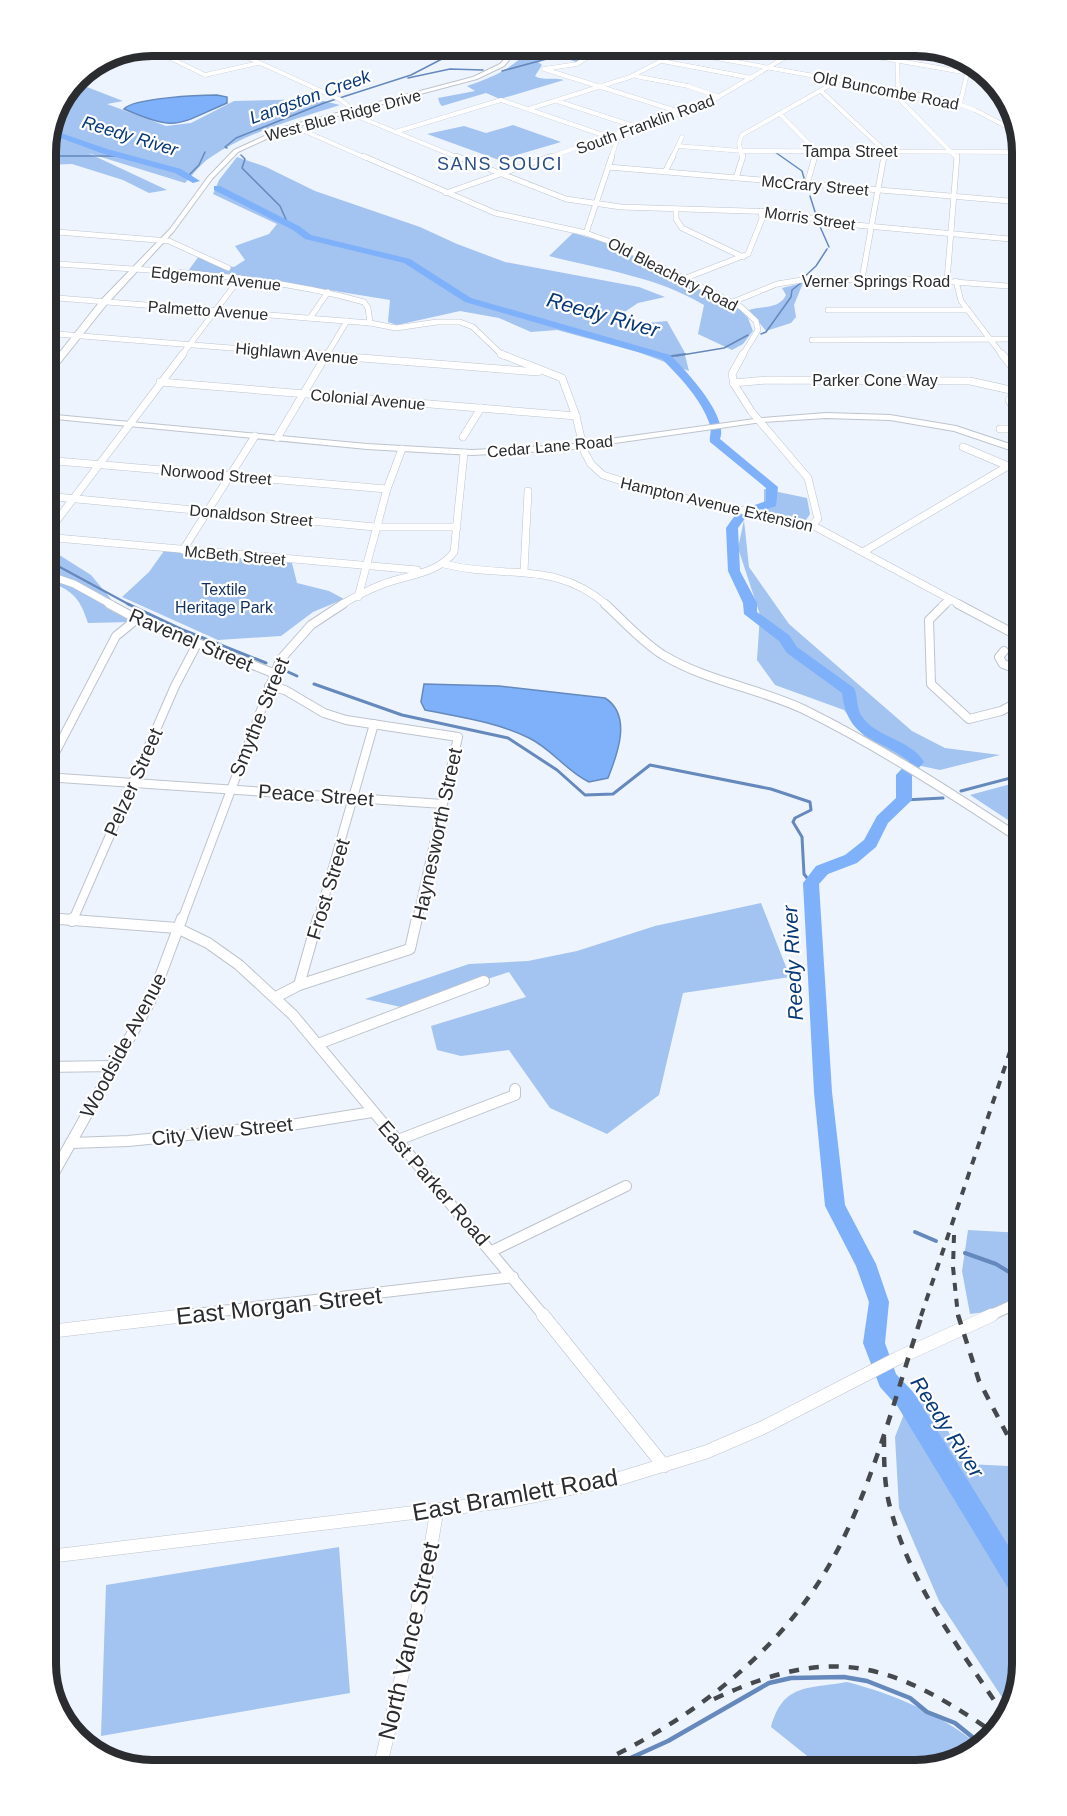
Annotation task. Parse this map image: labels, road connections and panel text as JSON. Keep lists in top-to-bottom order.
{
  "streets": {
    "main road": ["West Blue Ridge Drive", "Cedar Lane Road"],
    "street": [
      "Old Buncombe Road",
      "South Franklin Road",
      "Tampa Street",
      "McCrary Street",
      "Morris Street",
      "Old Bleachery Road",
      "Edgemont Avenue",
      "Verner Springs Road",
      "Palmetto Avenue",
      "Highlawn Avenue",
      "Parker Cone Way",
      "Colonial Avenue",
      "Norwood Street",
      "Hampton Avenue Extension",
      "Donaldson Street",
      "McBeth Street",
      "Ravenel Street",
      "Smythe Street",
      "Pelzer Street",
      "Peace Street",
      "Haynesworth Street",
      "Frost Street",
      "Woodside Avenue",
      "City View Street",
      "East Parker Road",
      "East Morgan Street",
      "East Bramlett Road",
      "North Vance Street"
    ]
  },
  "crossings": [
    ["Old Buncombe Road", "South Franklin Road"],
    ["West Blue Ridge Drive", "Morris Street"],
    ["West Blue Ridge Drive", "Old Bleachery Road"],
    ["West Blue Ridge Drive", "Edgemont Avenue"],
    ["West Blue Ridge Drive", "Palmetto Avenue"],
    ["West Blue Ridge Drive", "Highlawn Avenue"],
    ["South Franklin Road", "Morris Street"],
    ["South Franklin Road", "Old Bleachery Road"],
    ["Old Bleachery Road", "Verner Springs Road"],
    ["Old Bleachery Road", "Parker Cone Way"],
    ["Edgemont Avenue", "Palmetto Avenue"],
    ["Palmetto Avenue", "Highlawn Avenue"],
    ["Palmetto Avenue", "Hampton Avenue Extension"],
    ["Highlawn Avenue", "Hampton Avenue Extension"],
    ["Colonial Avenue", "Hampton Avenue Extension"],
    ["Cedar Lane Road", "Hampton Avenue Extension"],
    ["McBeth Street", "Smythe Street"],
    ["Ravenel Street", "Smythe Street"],
    ["Ravenel Street", "Pelzer Street"],
    ["Smythe Street", "Peace Street"],
    ["Smythe Street", "Haynesworth Street"],
    ["Smythe Street", "Woodside Avenue"],
    ["Smythe Street", "East Parker Road"],
    ["Pelzer Street", "Peace Street"],
    ["Peace Street", "Haynesworth Street"],
    ["Peace Street", "Frost Street"],
    ["Haynesworth Street", "Frost Street"],
    ["Haynesworth Street", "East Parker Road"],
    ["Woodside Avenue", "City View Street"],
    ["Woodside Avenue", "East Parker Road"],
    ["City View Street", "East Parker Road"],
    ["East Parker Road", "East Morgan Street"],
    ["East Parker Road", "East Bramlett Road"],
    ["East Bramlett Road", "North Vance Street"]
  ],
  "districts": ["SANS SOUCI"],
  "water": ["Langston Creek", "Reedy River"],
  "parks": ["Textile Heritage Park"]
}
